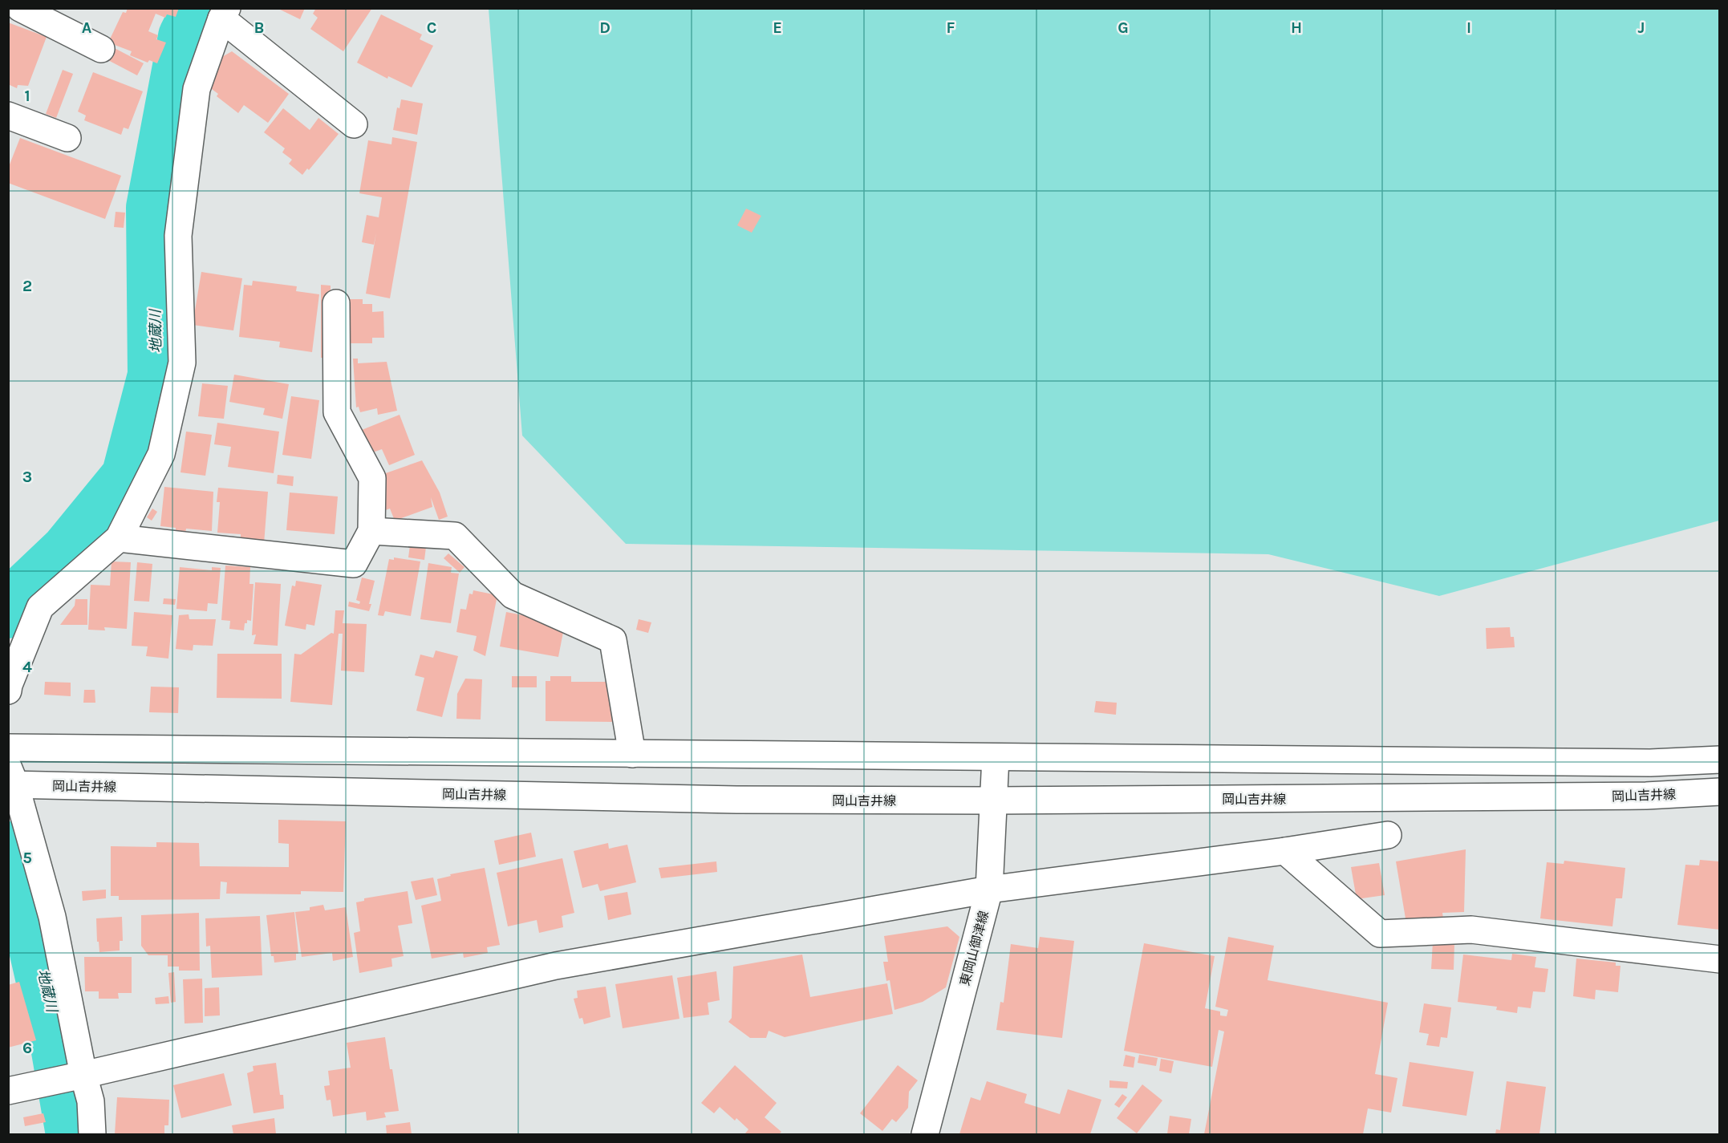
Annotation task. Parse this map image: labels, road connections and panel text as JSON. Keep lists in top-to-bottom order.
{
  "streets": {
    "street": ["岡山吉井線", "東岡山御津線"]
  },
  "crossings": [
    ["岡山吉井線", "東岡山御津線"]
  ],
  "water": ["地蔵川"],
  "grid": {
    "columns": [
      "A",
      "B",
      "C",
      "D",
      "E",
      "F",
      "G",
      "H",
      "I",
      "J"
    ],
    "rows": [
      "1",
      "2",
      "3",
      "4",
      "5",
      "6"
    ]
  }
}
